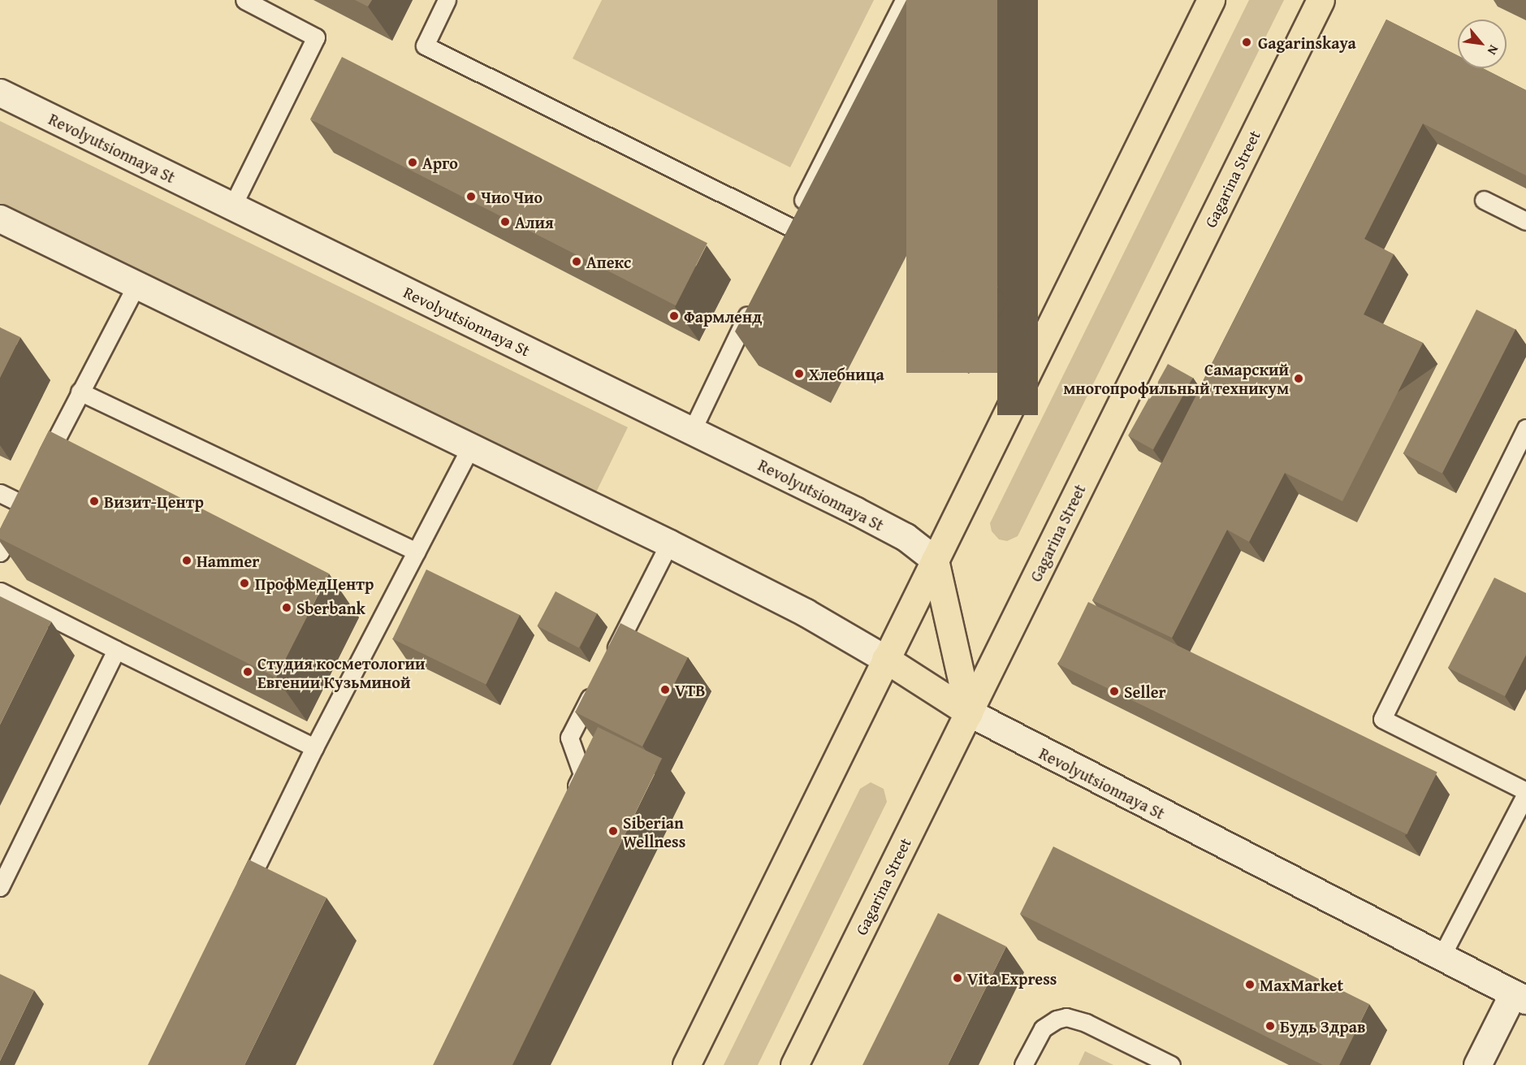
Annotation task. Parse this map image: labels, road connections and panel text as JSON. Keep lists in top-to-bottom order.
{
  "streets": {
    "main road": ["Revolyutsionnaya St", "Gagarina Street"]
  },
  "crossings": [
    ["Revolyutsionnaya St", "Gagarina Street"]
  ],
  "places": [
    "Gagarinskaya",
    "Арго",
    "Чио Чио",
    "Алия",
    "Апекс",
    "Фармленд",
    "Хлебница",
    "Самарский многопрофильный техникум",
    "Визит-Центр",
    "Hammer",
    "ПрофМедЦентр",
    "Sberbank",
    "Студия косметологии Евгении Кузьминой",
    "VTB",
    "Seller",
    "Siberian Wellness",
    "Vita Express",
    "MaxMarket",
    "Будь Здрав"
  ],
  "north": "bottom right"
}
